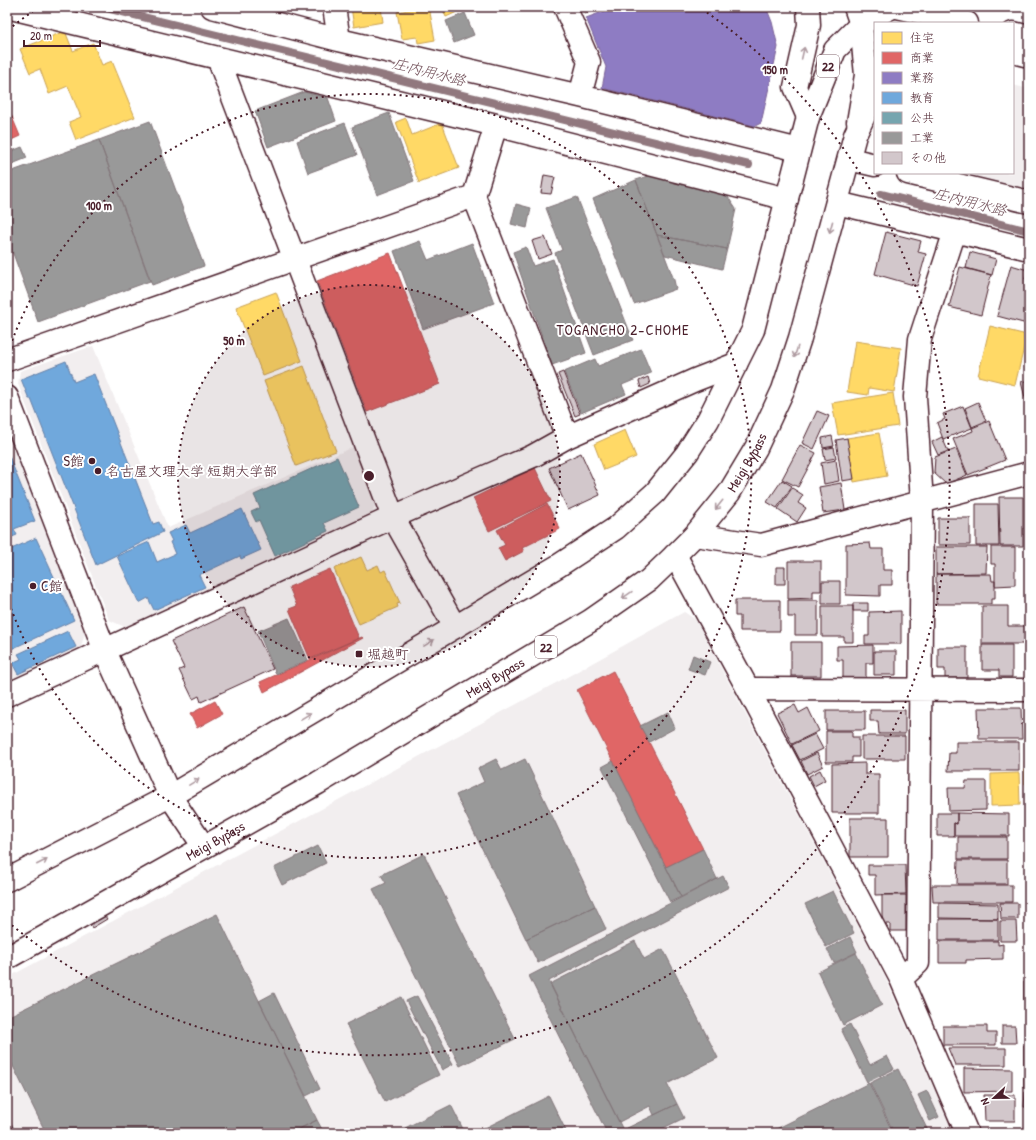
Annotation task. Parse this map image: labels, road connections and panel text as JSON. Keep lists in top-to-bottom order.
{
  "streets": {
    "main road": ["22", "Meigi Bypass"]
  },
  "crossings": [
    ["22", "Meigi Bypass"]
  ],
  "districts": ["TOGANCHO 2-CHOME"],
  "water": ["庄内用水路"],
  "places": {
    "other": ["S館", "名古屋文理大学 短期大学部", "C館"],
    "transit": ["堀越町"]
  },
  "legend": [
    "住宅",
    "商業",
    "業務",
    "教育",
    "公共",
    "工業",
    "その他"
  ],
  "scale_bar": "20 m",
  "north": "left",
  "rings": ["150 m", "100 m", "50 m"]
}
